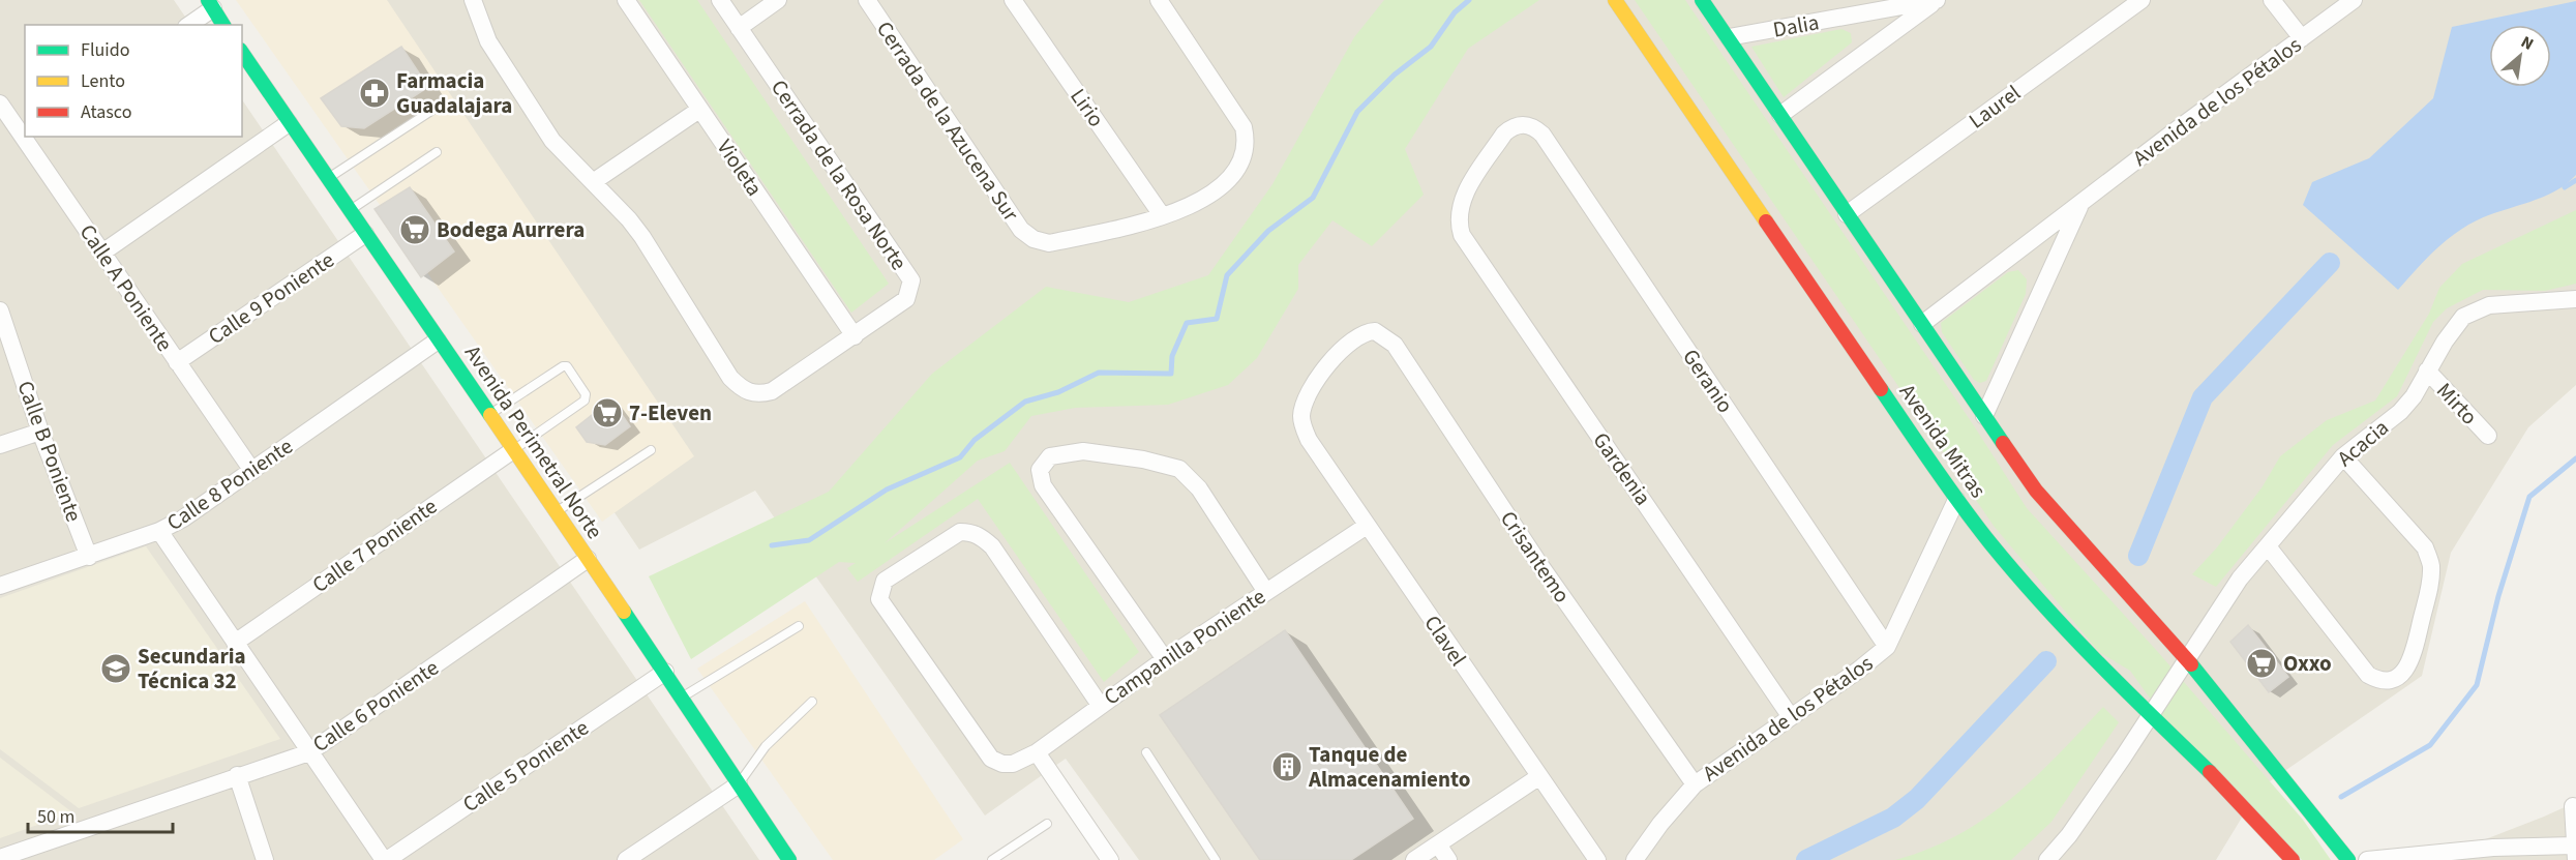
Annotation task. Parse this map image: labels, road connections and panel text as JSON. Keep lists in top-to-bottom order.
{
  "streets": {
    "street": [
      "Dalia",
      "Avenida de los Pétalos",
      "Laurel",
      "Lirio",
      "Cerrada de la Azucena Sur",
      "Violeta",
      "Cerrada de la Rosa Norte",
      "Calle A Poniente",
      "Calle 9 Poniente",
      "Geranio",
      "Mirto",
      "Avenida Mitras",
      "Avenida Perimetral Norte",
      "Acacia",
      "Calle B Poniente",
      "Gardenia",
      "Calle 8 Poniente",
      "Calle 7 Poniente",
      "Crisantemo",
      "Clavel",
      "Campanilla Poniente",
      "Calle 6 Poniente",
      "Calle 5 Poniente"
    ]
  },
  "crossings": [
    ["Avenida de los Pétalos", "Geranio"],
    ["Avenida de los Pétalos", "Avenida Mitras"],
    ["Avenida de los Pétalos", "Gardenia"],
    ["Avenida de los Pétalos", "Crisantemo"],
    ["Lirio", "Cerrada de la Azucena Sur"],
    ["Violeta", "Cerrada de la Rosa Norte"],
    ["Calle A Poniente", "Calle 9 Poniente"],
    ["Calle A Poniente", "Calle 8 Poniente"],
    ["Calle 9 Poniente", "Avenida Perimetral Norte"],
    ["Geranio", "Gardenia"],
    ["Mirto", "Acacia"],
    ["Avenida Mitras", "Acacia"],
    ["Avenida Perimetral Norte", "Calle 8 Poniente"],
    ["Avenida Perimetral Norte", "Calle 7 Poniente"],
    ["Avenida Perimetral Norte", "Calle 6 Poniente"],
    ["Avenida Perimetral Norte", "Calle 5 Poniente"],
    ["Calle B Poniente", "Calle 8 Poniente"],
    ["Crisantemo", "Clavel"],
    ["Clavel", "Campanilla Poniente"]
  ],
  "places": {
    "pharmacy": ["Farmacia Guadalajara"],
    "supermarket": ["Bodega Aurrera", "7-Eleven", "Oxxo"],
    "school or university": ["Secundaria Técnica 32"],
    "building": ["Tanque de Almacenamiento"]
  },
  "legend": ["Fluido", "Lento", "Atasco"],
  "scale_bar": "50 m",
  "north": "top right"
}
